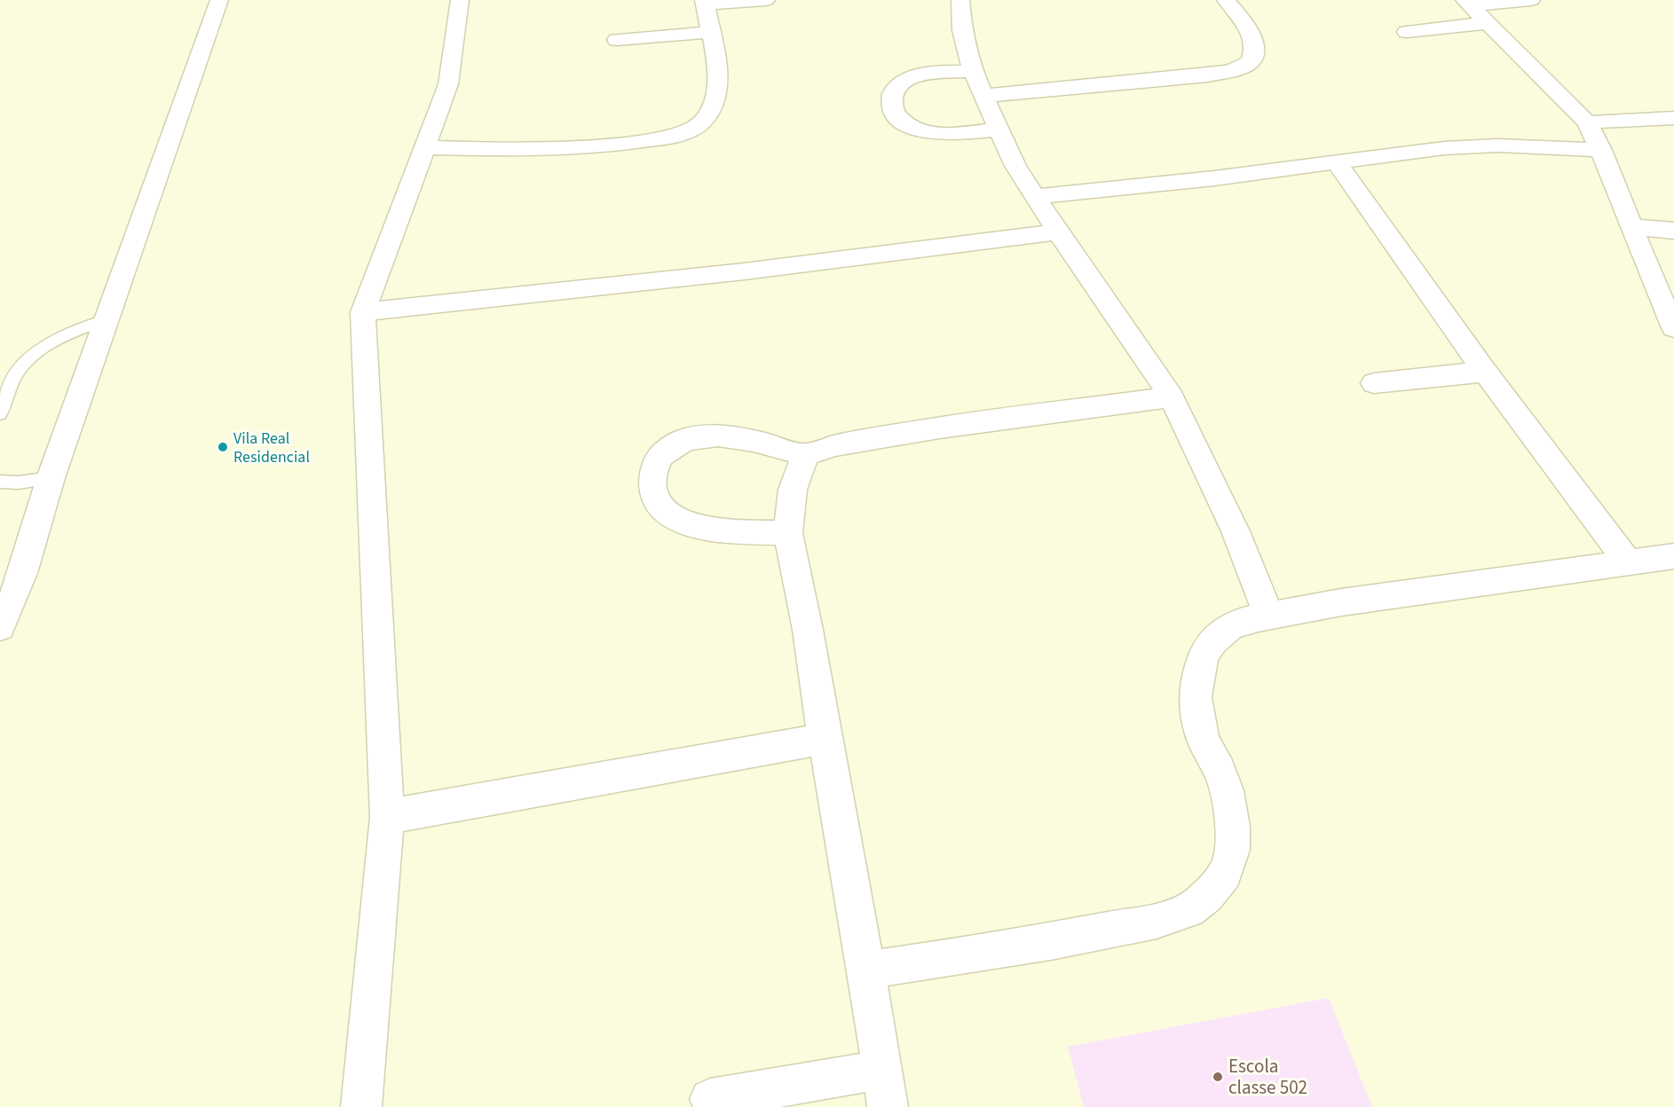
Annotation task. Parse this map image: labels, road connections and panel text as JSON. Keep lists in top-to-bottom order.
{
  "places": ["Vila Real Residencial", "Escola classe 502"]
}
